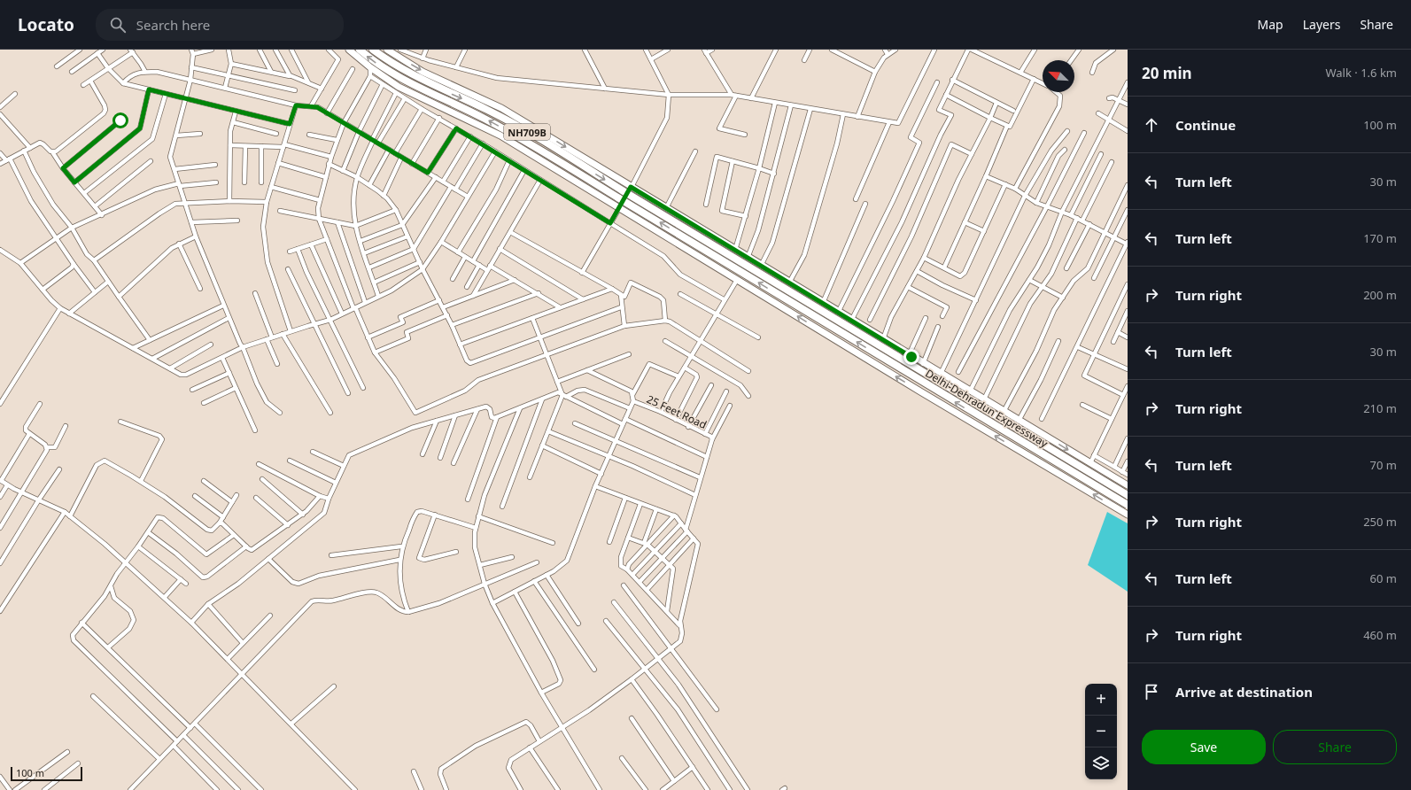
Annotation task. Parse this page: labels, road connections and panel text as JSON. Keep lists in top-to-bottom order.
{
  "streets": {
    "highway": ["NH709B", "Delhi-Dehradun Expressway"],
    "street": ["25 Feet Road"]
  },
  "scale_bar": "100 m",
  "north": "top left",
  "page": {
    "header": "Locato",
    "search": "Search here",
    "nav": ["Map", "Layers", "Share"],
    "heading": ["20 min", "Walk · 1.6 km"],
    "list": [
      ["Continue", "100 m"],
      ["Turn left", "30 m"],
      ["Turn left", "170 m"],
      ["Turn right", "200 m"],
      ["Turn left", "30 m"],
      ["Turn right", "210 m"],
      ["Turn left", "70 m"],
      ["Turn right", "250 m"],
      ["Turn left", "60 m"],
      ["Turn right", "460 m"],
      "Arrive at destination"
    ],
    "map_buttons": ["+", "−"],
    "buttons": ["Save", "Share"],
    "scale": "100 m"
  }
}
